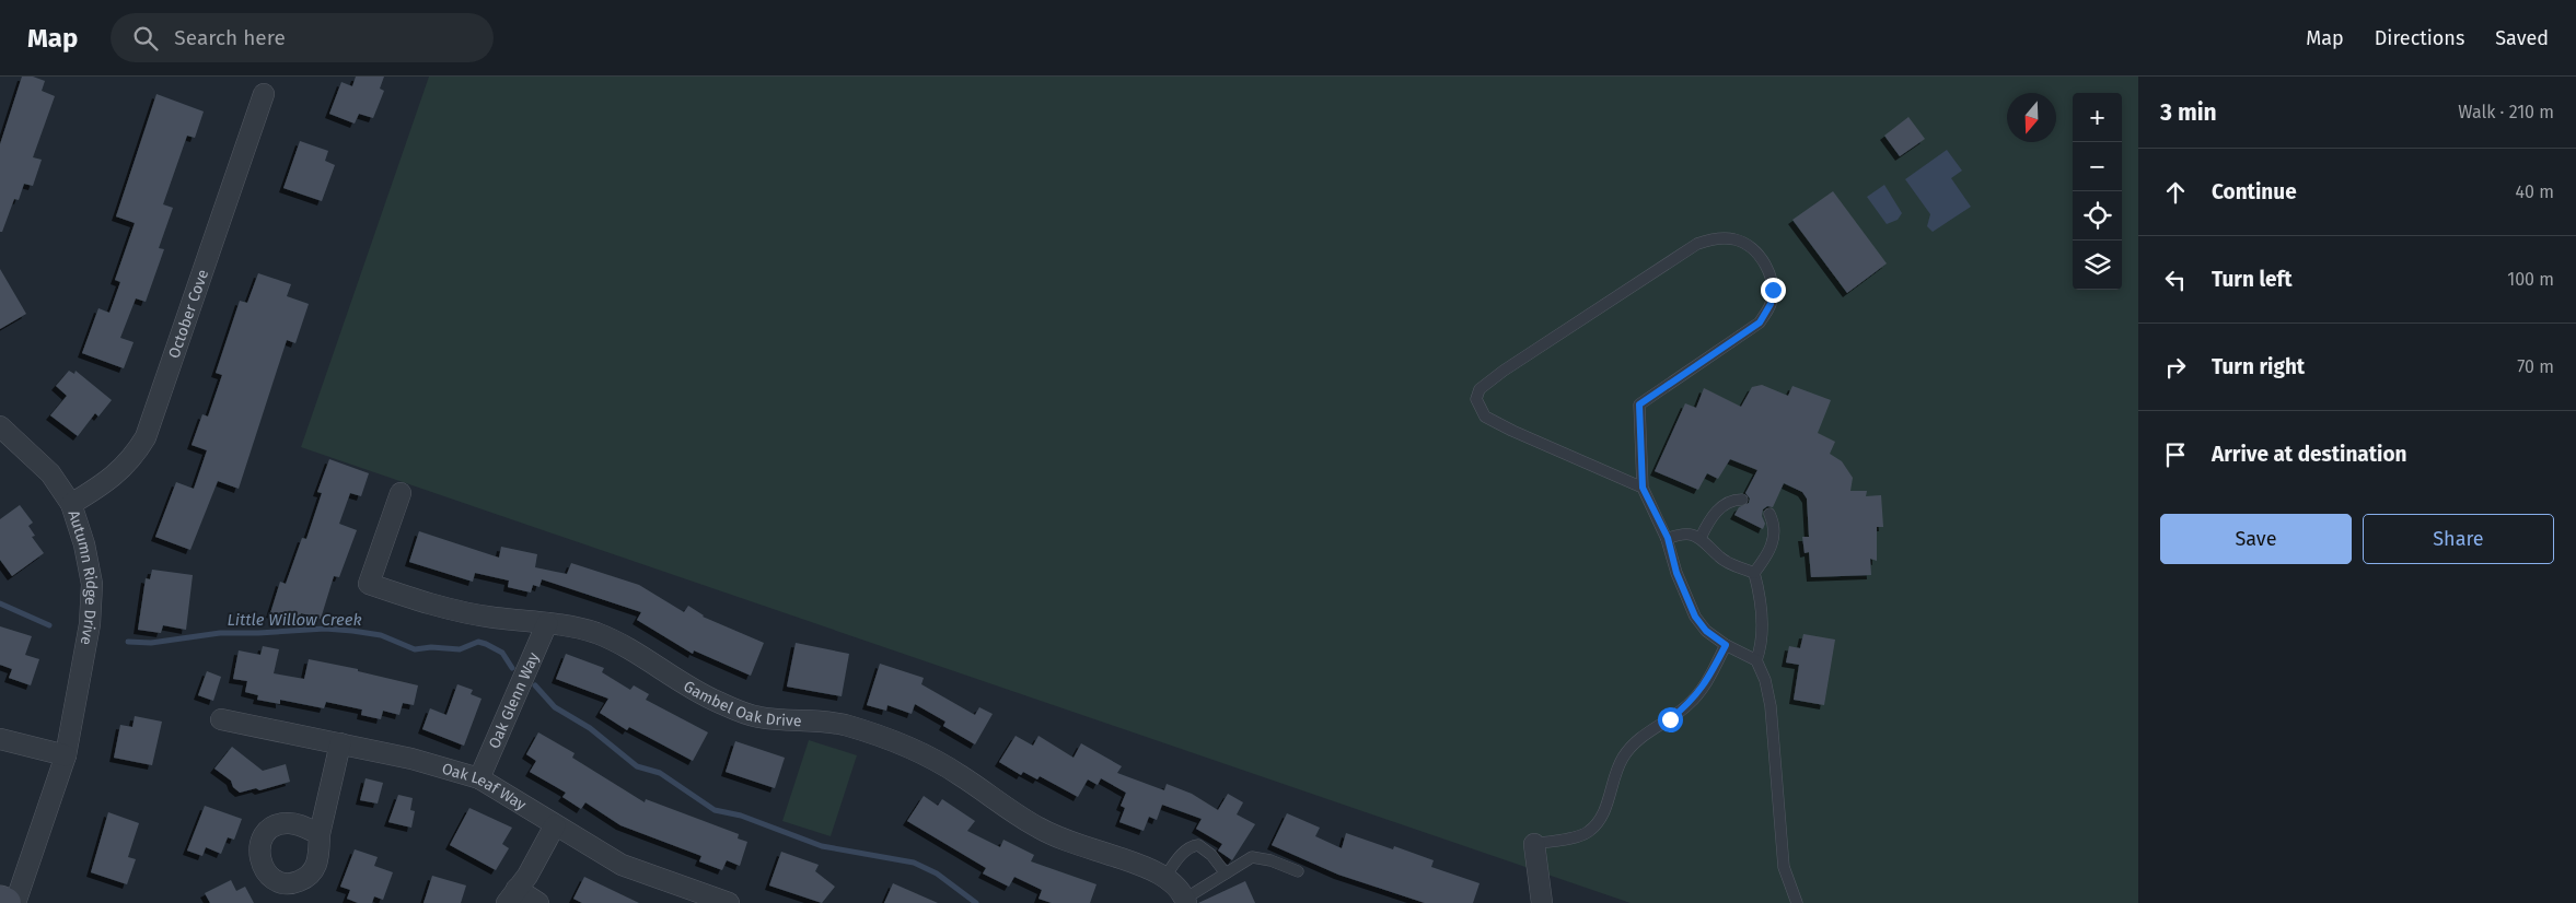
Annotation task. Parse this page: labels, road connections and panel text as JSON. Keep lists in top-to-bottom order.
{
  "streets": {
    "street": [
      "October Cove",
      "Autumn Ridge Drive",
      "Oak Glenn Way",
      "Gambel Oak Drive",
      "Oak Leaf Way"
    ]
  },
  "crossings": [
    ["October Cove", "Autumn Ridge Drive"],
    ["Oak Glenn Way", "Gambel Oak Drive"],
    ["Oak Glenn Way", "Oak Leaf Way"]
  ],
  "water": ["Little Willow Creek"],
  "north": "bottom",
  "page": {
    "header": "Map",
    "search": "Search here",
    "nav": ["Map", "Directions", "Saved"],
    "heading": ["3 min", "Walk · 210 m"],
    "map_buttons": ["+", "−"],
    "list": [
      ["Continue", "40 m"],
      ["Turn left", "100 m"],
      ["Turn right", "70 m"],
      "Arrive at destination"
    ],
    "buttons": ["Save", "Share"]
  }
}
